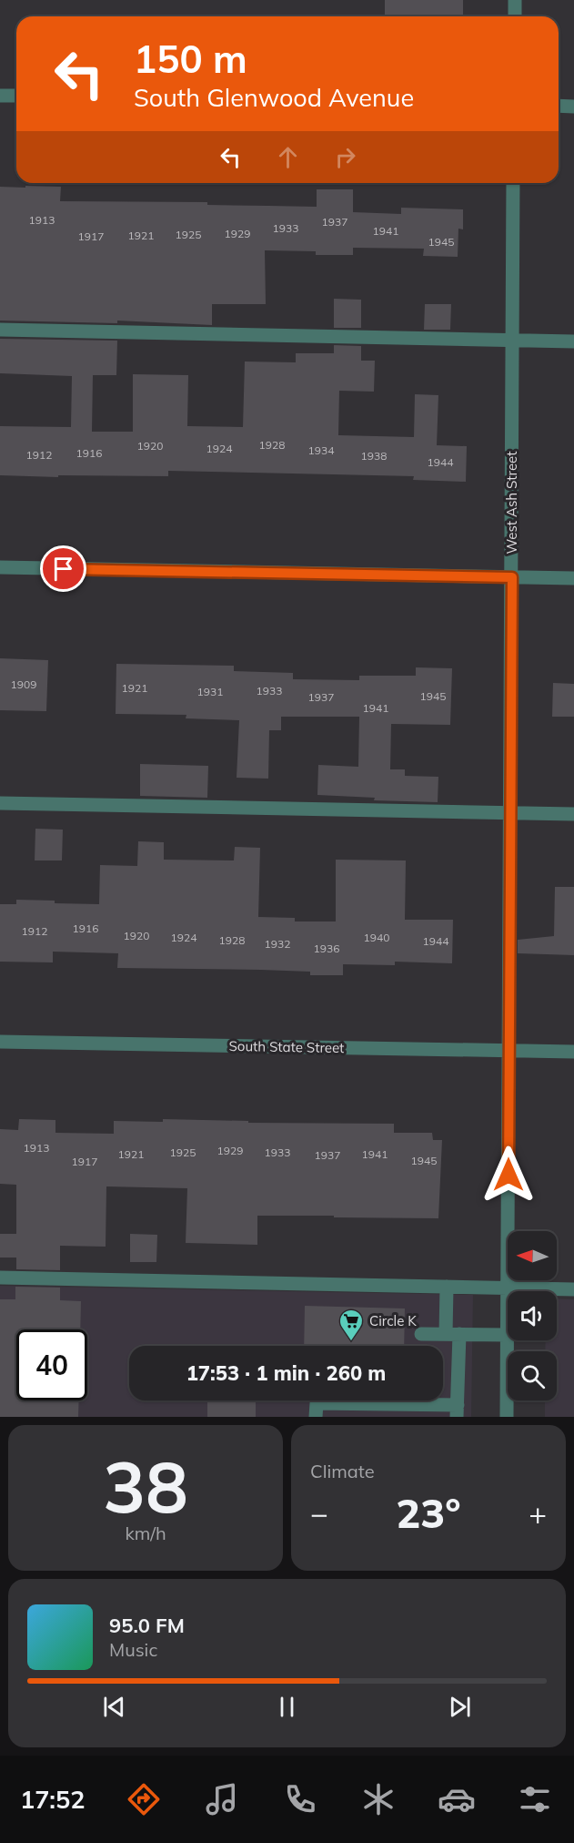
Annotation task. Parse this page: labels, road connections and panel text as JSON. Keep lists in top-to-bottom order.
{
  "streets": {
    "street": ["West Ash Street", "South State Street"]
  },
  "crossings": [
    ["West Ash Street", "South State Street"]
  ],
  "places": {
    "supermarket": ["Circle K"]
  },
  "house_numbers": [
    "1913",
    "1937",
    "1933",
    "1941",
    "1929",
    "1925",
    "1921",
    "1917",
    "1945",
    "1928",
    "1920",
    "1924",
    "1934",
    "1916",
    "1912",
    "1938",
    "1944",
    "1909",
    "1921",
    "1933",
    "1931",
    "1945",
    "1937",
    "1941",
    "1916",
    "1912",
    "1920",
    "1924",
    "1940",
    "1928",
    "1944",
    "1932",
    "1936",
    "1913",
    "1929",
    "1925",
    "1933",
    "1921",
    "1941",
    "1937",
    "1945",
    "1917"
  ],
  "north": "left",
  "page": {
    "turn": ["150 m", "South Glenwood Avenue"],
    "limit": "40",
    "trip": "17:53 · 1 min · 260 m",
    "tile": [
      ["38", "km/h"],
      "Climate"
    ],
    "heat": ["−", "23°", "+"],
    "song": ["95.0 FM", "Music"],
    "tabs": "17:52"
  }
}
